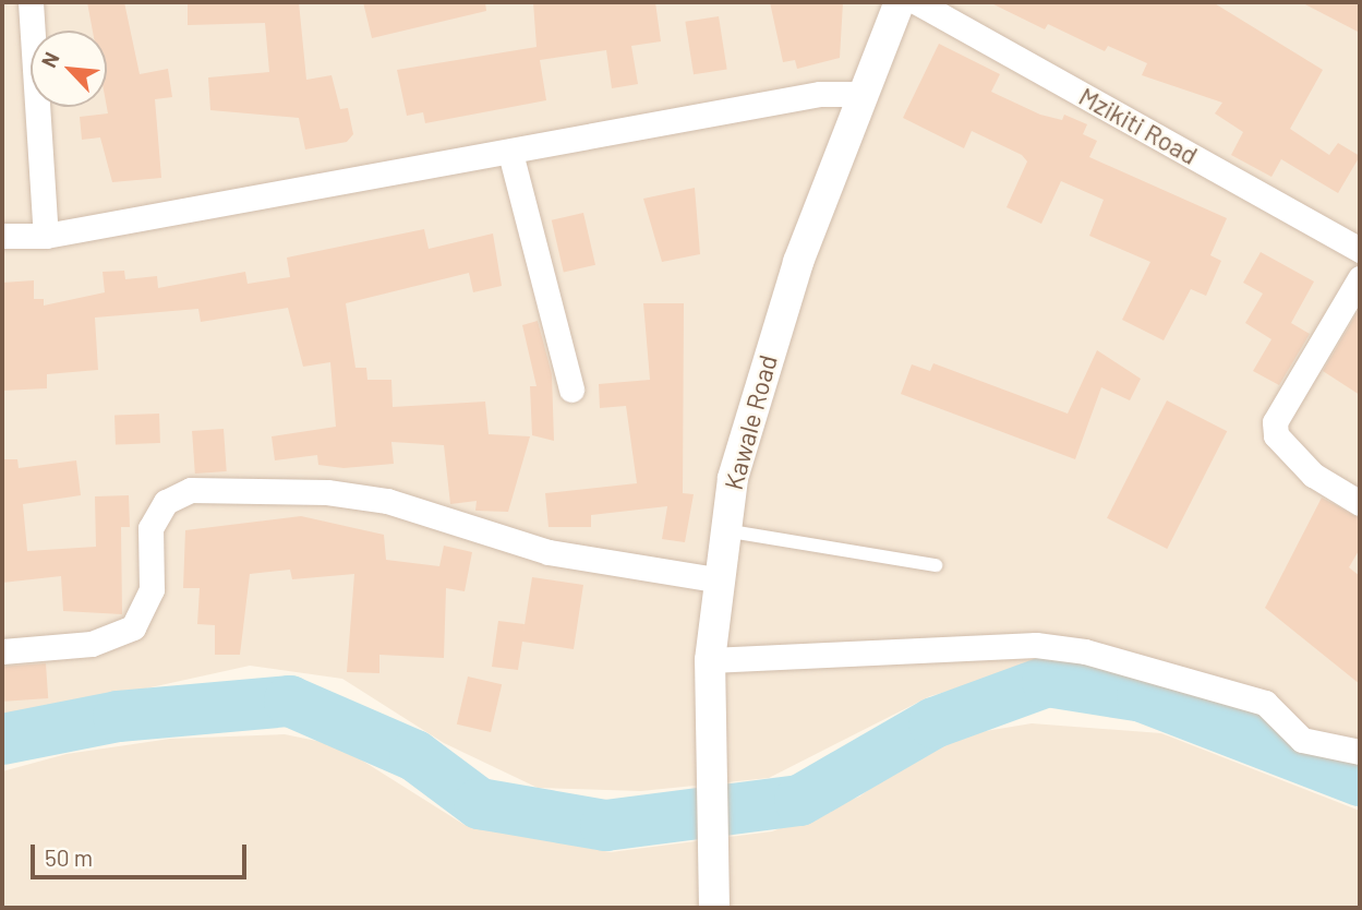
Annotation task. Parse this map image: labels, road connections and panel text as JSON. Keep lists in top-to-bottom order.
{
  "streets": {
    "street": ["Mzikiti Road", "Kawale Road"]
  },
  "scale_bar": "50 m",
  "north": "top left"
}
